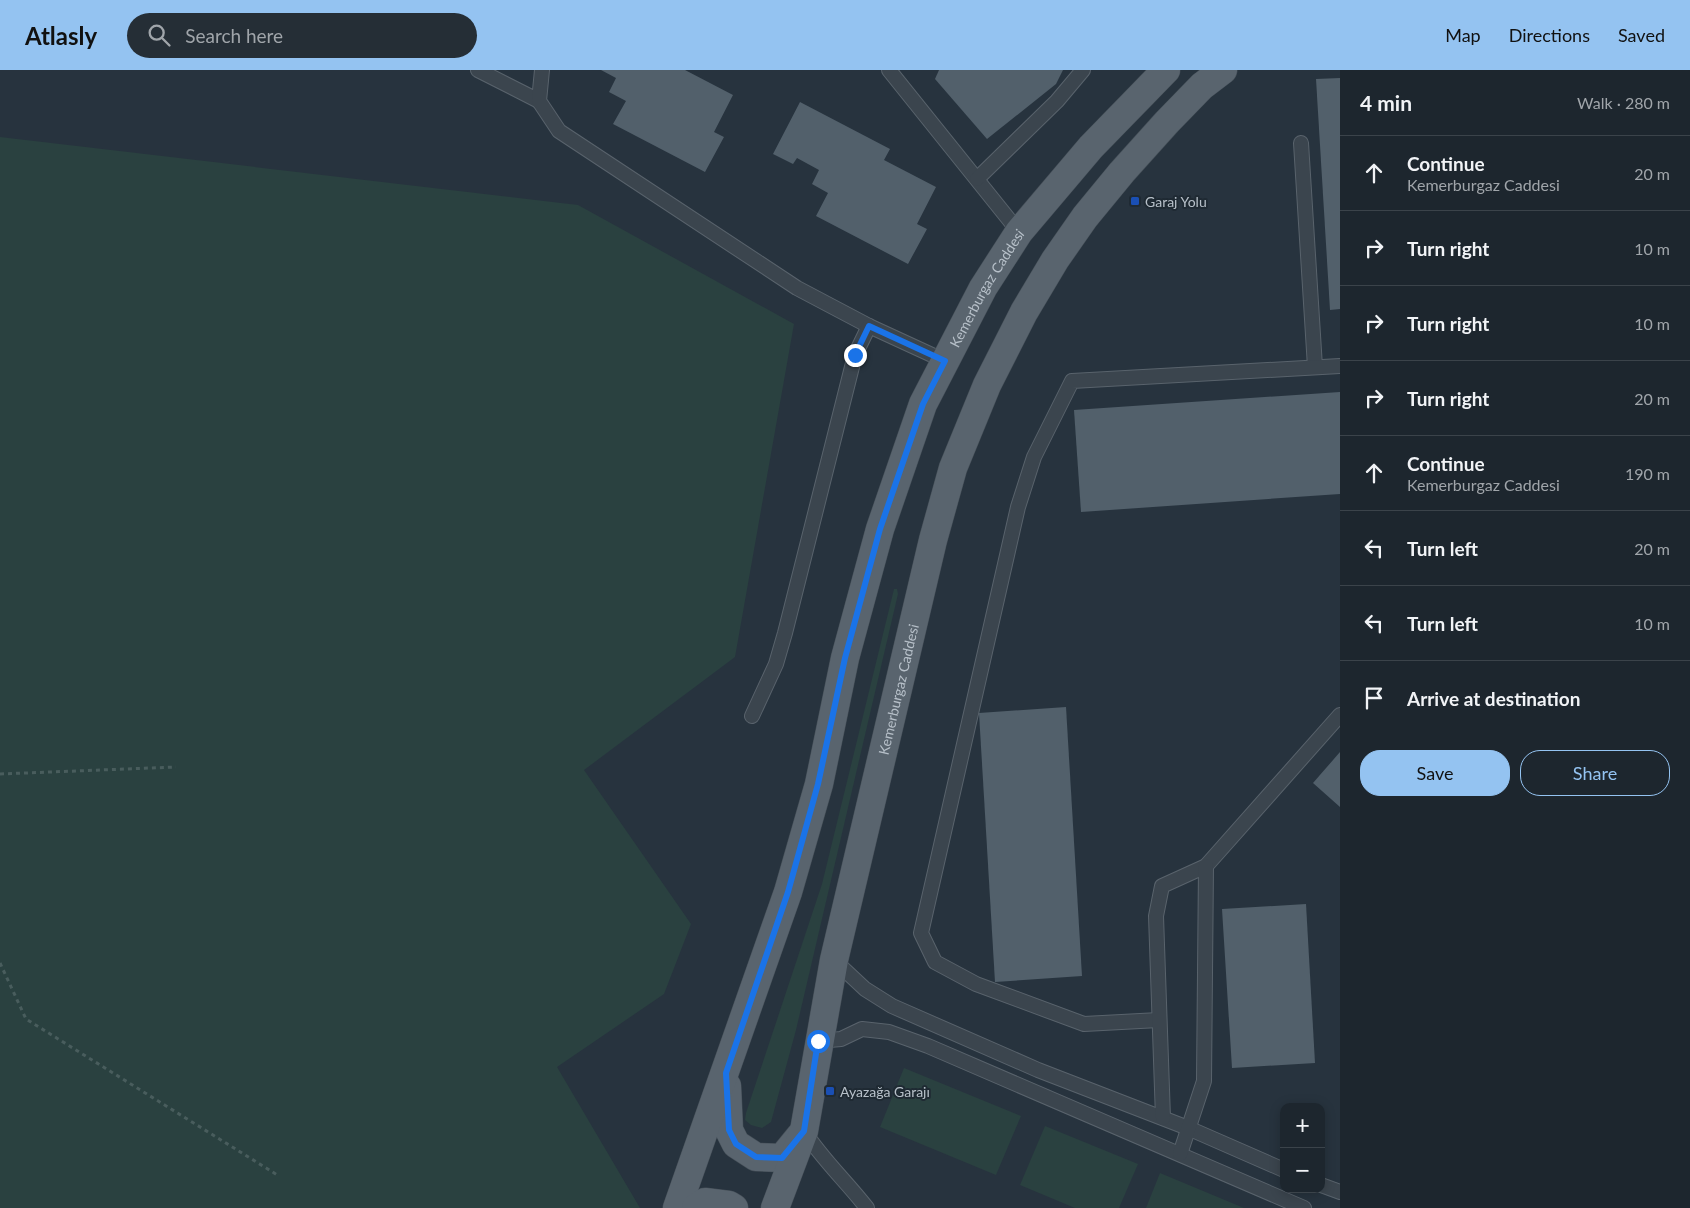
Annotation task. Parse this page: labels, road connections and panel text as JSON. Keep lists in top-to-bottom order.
{
  "streets": {
    "main road": ["Kemerburgaz Caddesi"]
  },
  "places": {
    "transit": ["Garaj Yolu", "Ayazağa Garajı"]
  },
  "page": {
    "header": "Atlasly",
    "search": "Search here",
    "nav": ["Map", "Directions", "Saved"],
    "heading": ["4 min", "Walk · 280 m"],
    "list": [
      ["Continue", "Kemerburgaz Caddesi", "20 m"],
      ["Turn right", "10 m"],
      ["Turn right", "10 m"],
      ["Turn right", "20 m"],
      ["Continue", "Kemerburgaz Caddesi", "190 m"],
      ["Turn left", "20 m"],
      ["Turn left", "10 m"],
      "Arrive at destination"
    ],
    "buttons": ["Save", "Share"],
    "map_buttons": ["+", "−"]
  }
}
